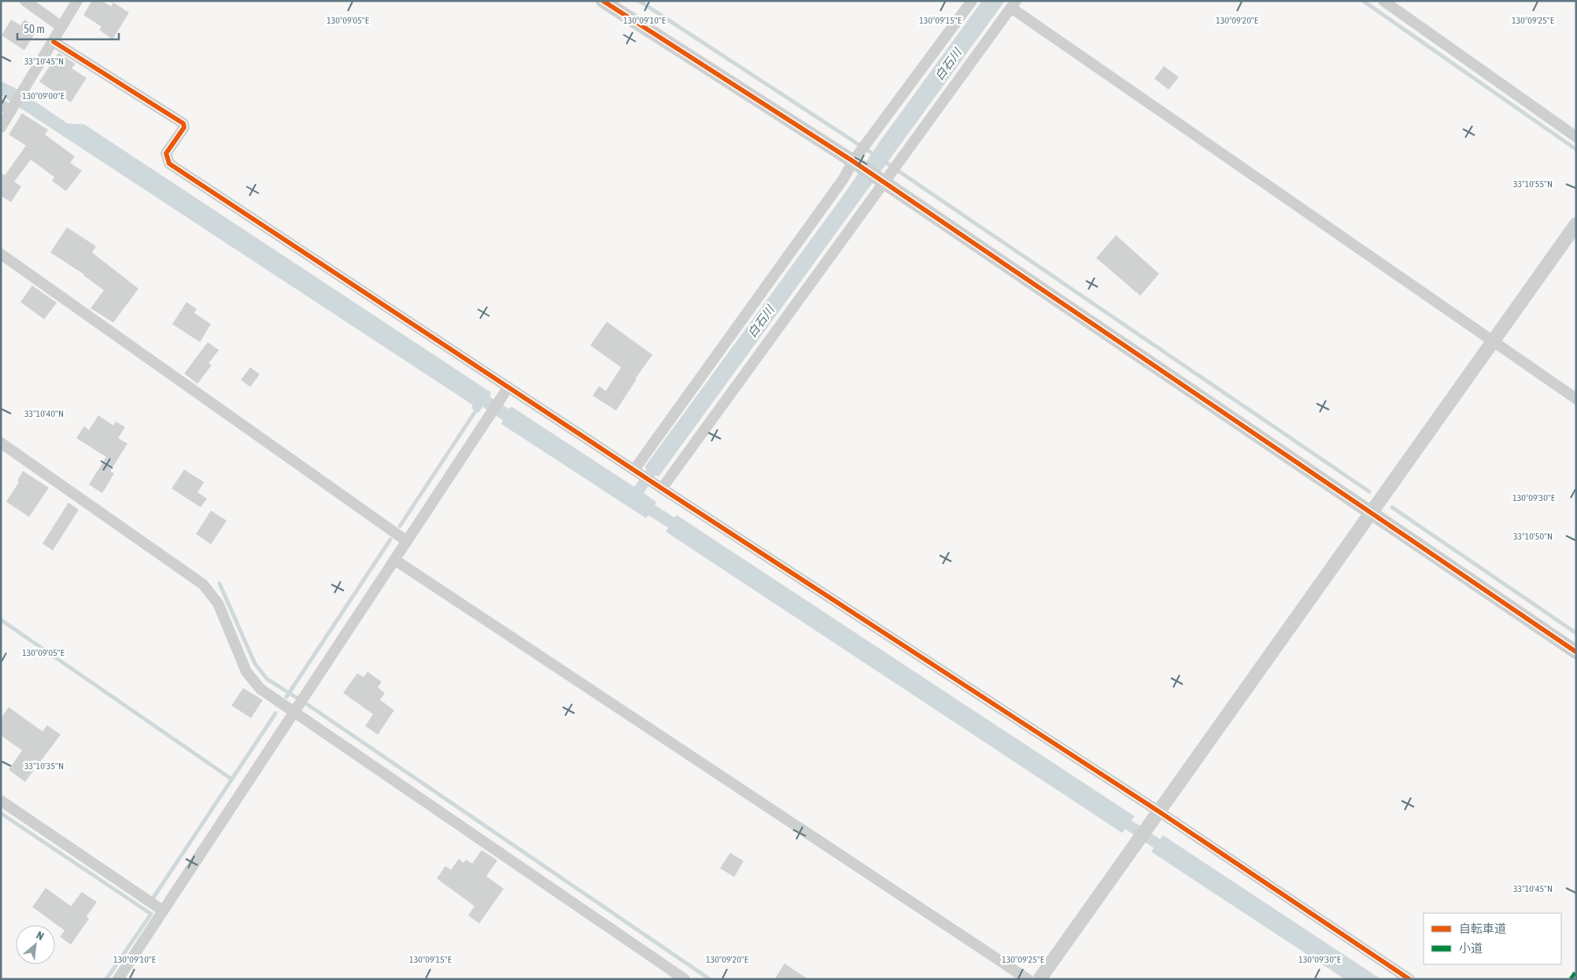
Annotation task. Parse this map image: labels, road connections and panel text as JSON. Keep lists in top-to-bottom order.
{
  "water": ["白石川"],
  "legend": ["自転車道", "小道"],
  "scale_bar": "50 m",
  "north": "top right",
  "coordinates": [
    "130°09'05\"E",
    "130°09'10\"E",
    "130°09'15\"E",
    "130°09'20\"E",
    "130°09'25\"E",
    "33°10'45\"N",
    "130°09'00\"E",
    "33°10'55\"N",
    "33°10'40\"N",
    "130°09'30\"E",
    "33°10'50\"N",
    "33°10'35\"N"
  ]
}
